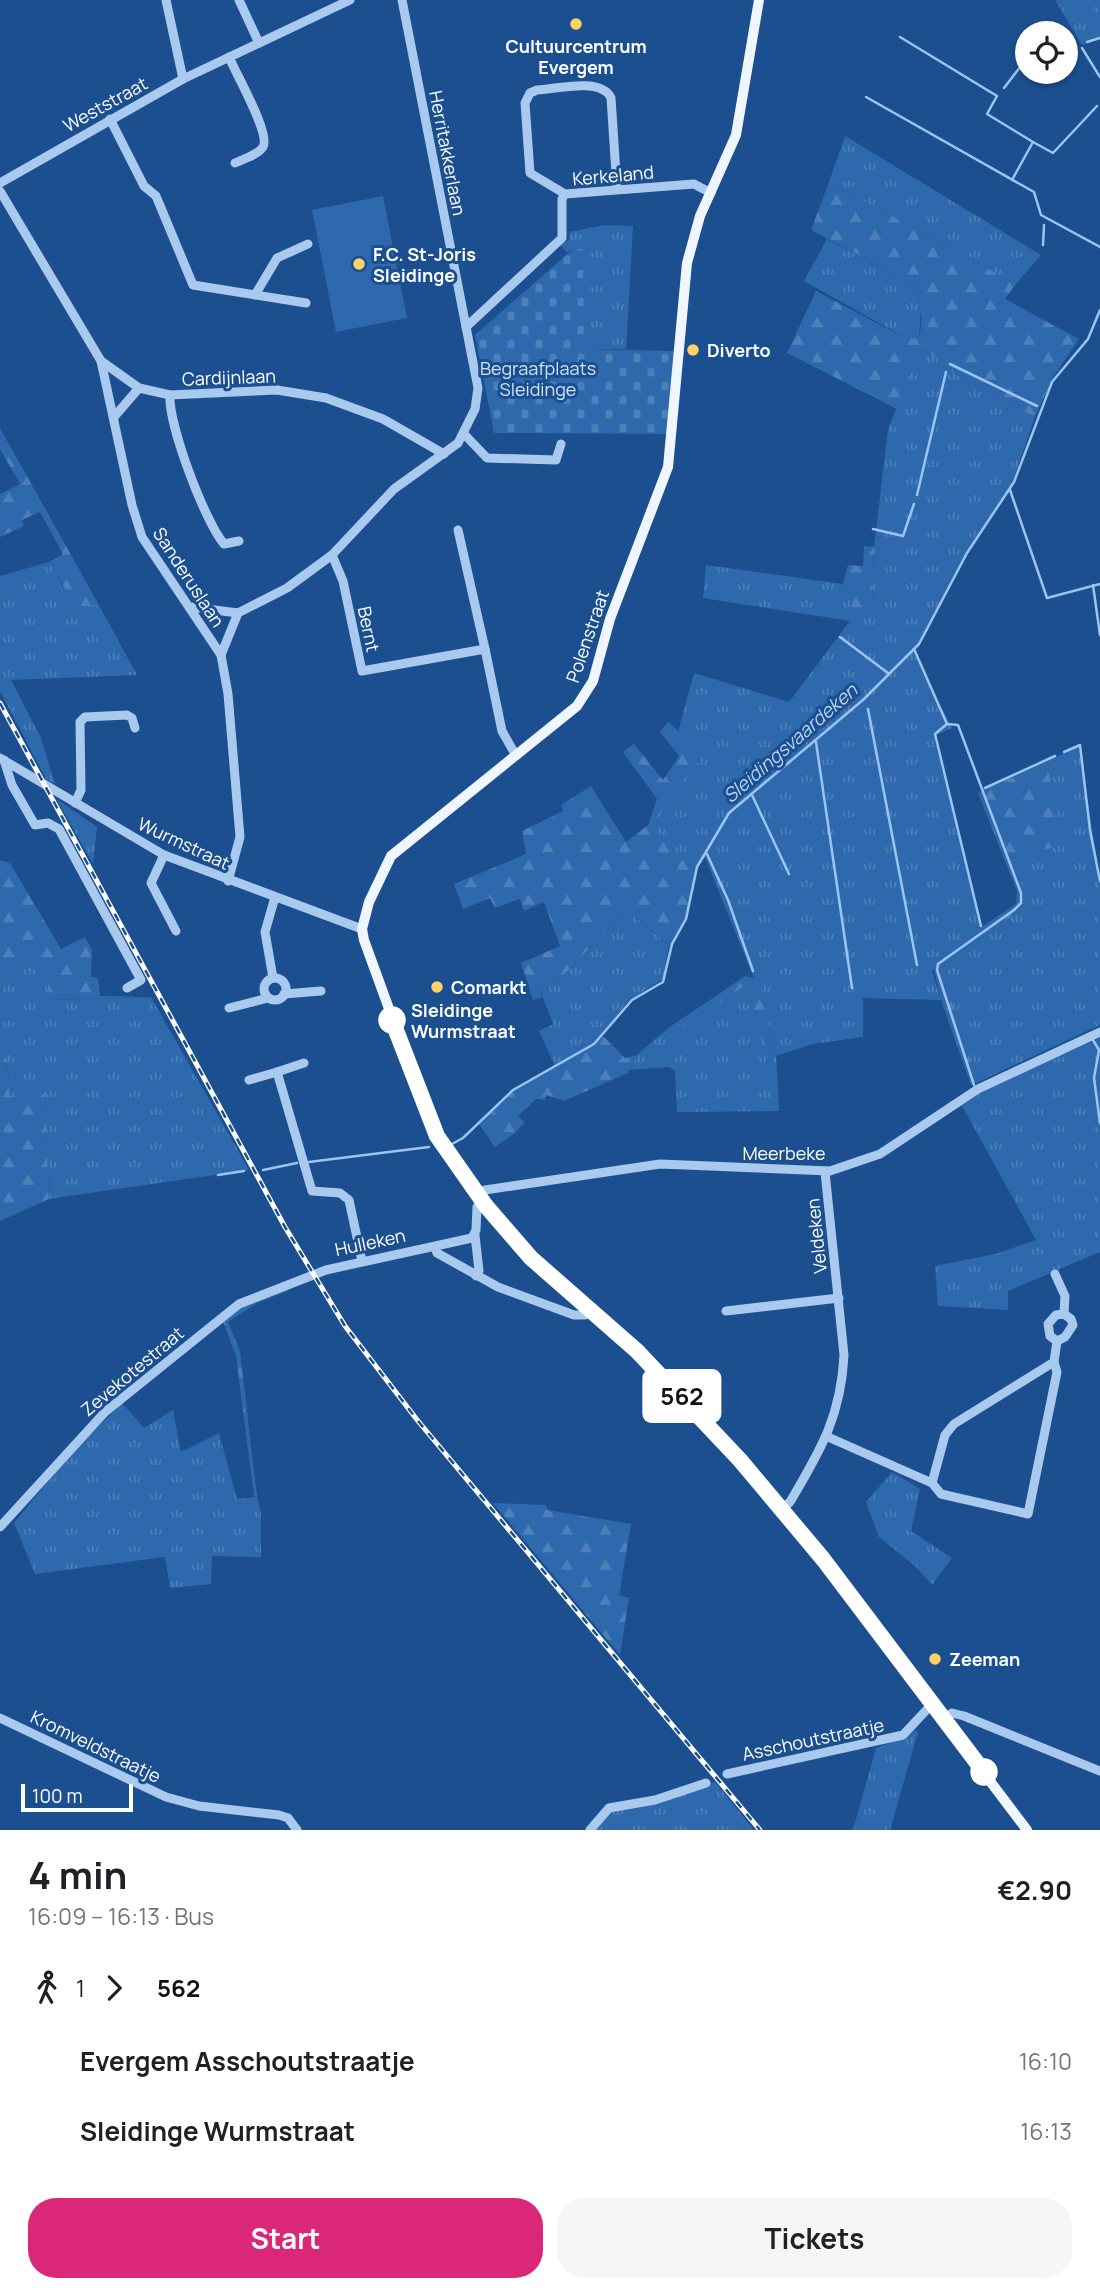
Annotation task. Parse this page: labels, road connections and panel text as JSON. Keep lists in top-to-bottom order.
{
  "streets": {
    "main road": ["Polenstraat"],
    "street": [
      "Weststraat",
      "Herritakkerlaan",
      "Kerkeland",
      "Cardijnlaan",
      "Sanderuslaan",
      "Bernt",
      "Wurmstraat",
      "Meerbeke",
      "Veldeken",
      "Hulleken",
      "Zevekotestraat",
      "Asschoutstraatje",
      "Kromveldstraatje"
    ]
  },
  "crossings": [
    ["Herritakkerlaan", "Kerkeland"],
    ["Herritakkerlaan", "Cardijnlaan"],
    ["Herritakkerlaan", "Bernt"],
    ["Kerkeland", "Polenstraat"],
    ["Cardijnlaan", "Sanderuslaan"],
    ["Sanderuslaan", "Wurmstraat"],
    ["Polenstraat", "Wurmstraat"],
    ["Meerbeke", "Veldeken"],
    ["Hulleken", "Zevekotestraat"]
  ],
  "water": ["Sleidingsvaardeken"],
  "parks": ["Begraafplaats Sleidinge"],
  "places": [
    "Cultuurcentrum Evergem",
    "F.C. St-Joris Sleidinge",
    "Diverto",
    "Comarkt",
    "Sleidinge Wurmstraat",
    "Zeeman"
  ],
  "lines": ["bus line 562"],
  "scale_bar": "100 m",
  "page": {
    "on_map": "562",
    "scale": "100 m",
    "heading": ["4 min", "16:09 – 16:13 · Bus", "€2.90"],
    "legs": ["1", "562"],
    "list": [
      {
        "name": "Evergem Asschoutstraatje",
        "value": "16:10"
      },
      {
        "name": "Sleidinge Wurmstraat",
        "value": "16:13"
      }
    ],
    "buttons": ["Start", "Tickets"]
  }
}
